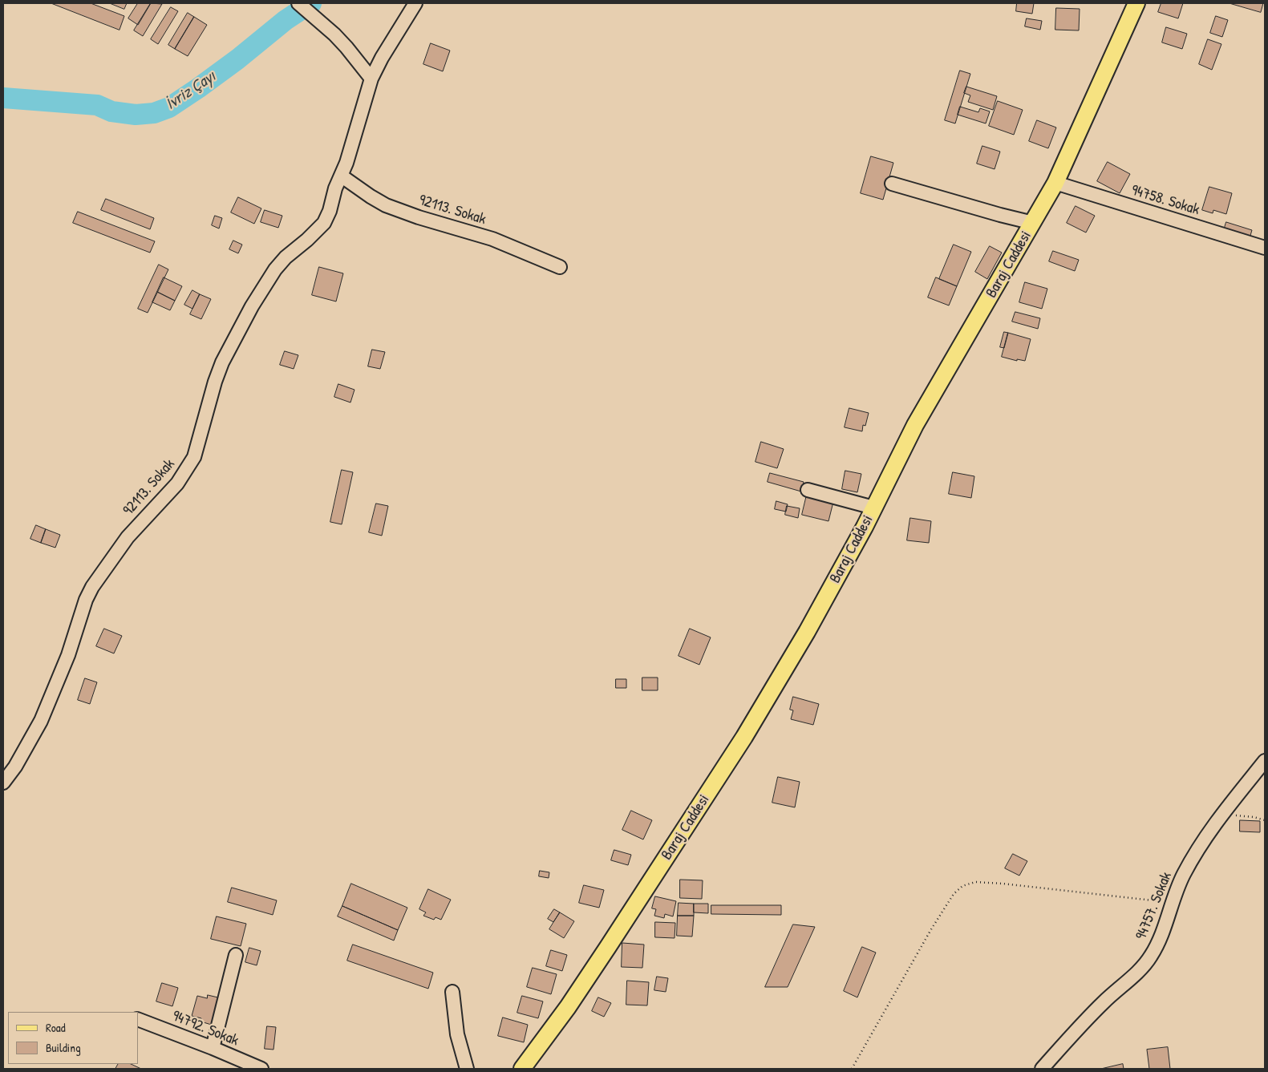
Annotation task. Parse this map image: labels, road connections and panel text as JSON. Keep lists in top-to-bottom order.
{
  "streets": {
    "main road": ["Baraj Caddesi"],
    "street": [
      "94758. Sokak",
      "92113. Sokak",
      "94757. Sokak",
      "94792. Sokak"
    ]
  },
  "crossings": [
    ["94758. Sokak", "Baraj Caddesi"]
  ],
  "water": ["İvriz Çayı"],
  "legend": ["Road", "Building"]
}
